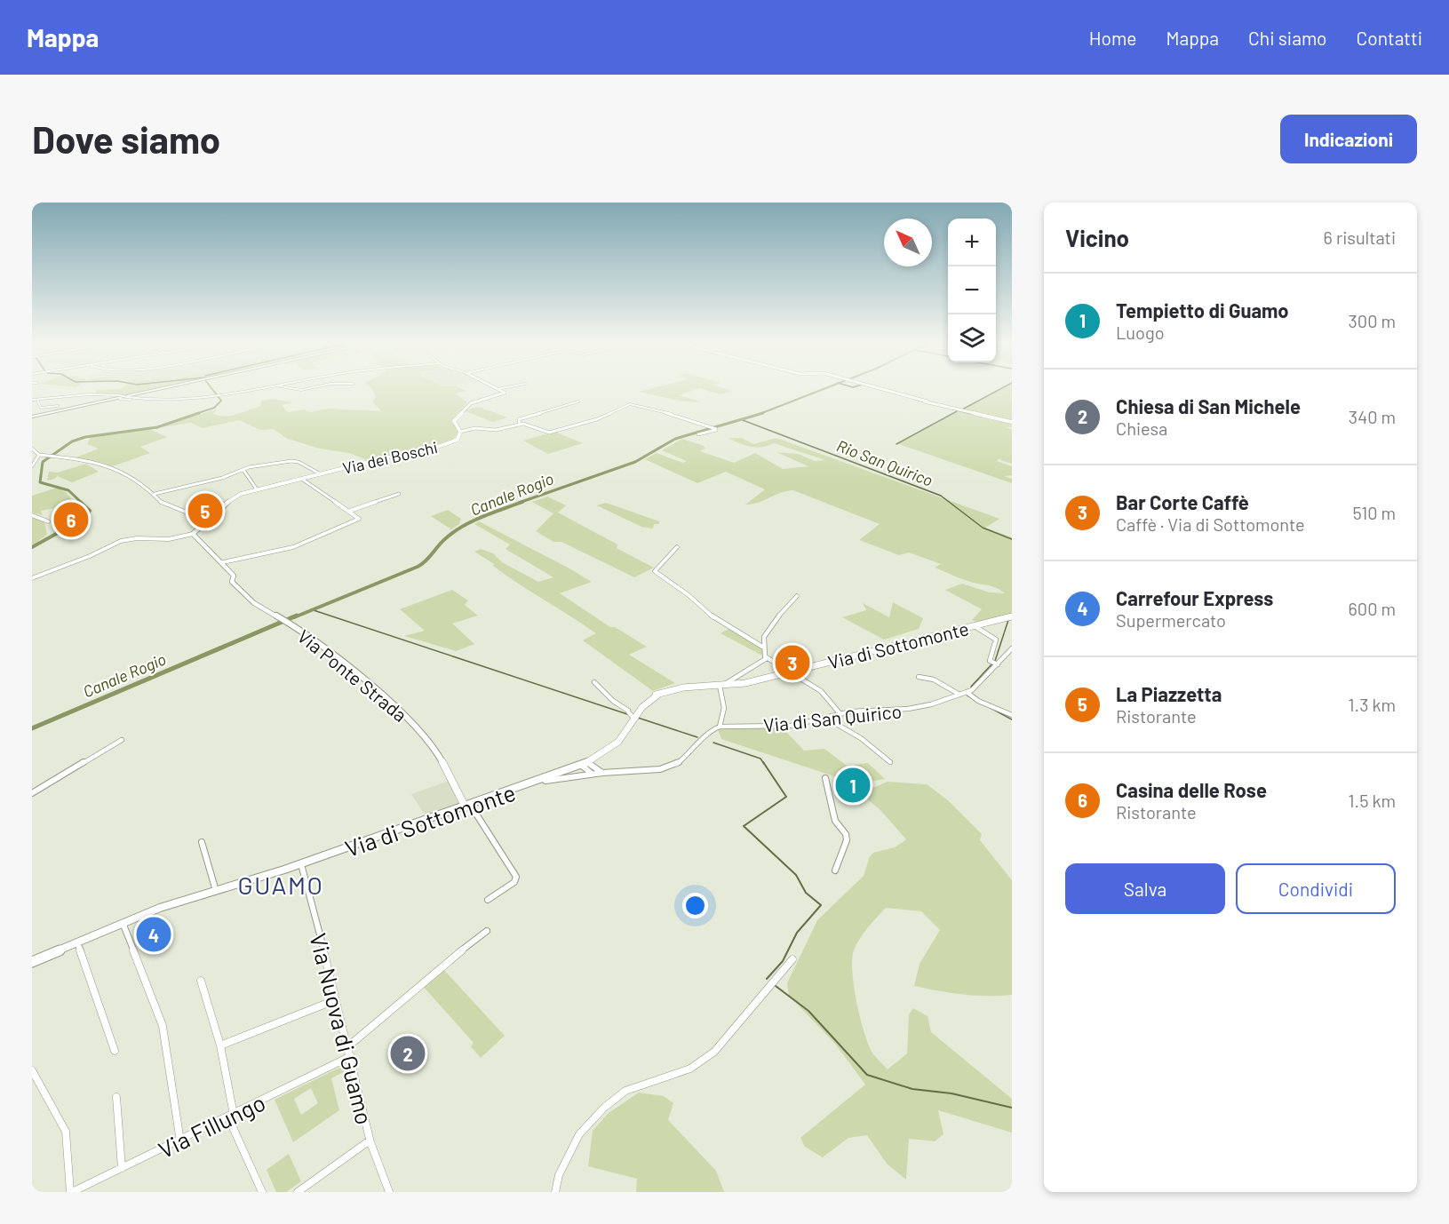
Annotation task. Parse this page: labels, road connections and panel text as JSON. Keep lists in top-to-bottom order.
{
  "streets": {
    "main road": ["Via di Sottomonte"],
    "street": [
      "Via dei Boschi",
      "Via Ponte Strada",
      "Via di San Quirico",
      "Via Nuova di Guamo",
      "Via Fillungo"
    ]
  },
  "crossings": [
    ["Via dei Boschi", "Via Ponte Strada"],
    ["Via di Sottomonte", "Via Ponte Strada"],
    ["Via di Sottomonte", "Via Nuova di Guamo"],
    ["Via Nuova di Guamo", "Via Fillungo"]
  ],
  "districts": ["GUAMO"],
  "water": ["Rio San Quirico", "Canale Rogio"],
  "north": "top left",
  "page": {
    "header": "Mappa",
    "nav": [
      "Home",
      "Mappa",
      "Chi siamo",
      "Contatti"
    ],
    "buttons": [
      "Indicazioni",
      ["Salva", "Condividi"]
    ],
    "title": "Dove siamo",
    "heading": ["Vicino", "6 risultati"],
    "map_buttons": ["+", "−"],
    "list": [
      {
        "mark": "1",
        "name": "Tempietto di Guamo",
        "note": "Luogo",
        "value": "300 m"
      },
      {
        "mark": "2",
        "name": "Chiesa di San Michele",
        "note": "Chiesa",
        "value": "340 m"
      },
      {
        "mark": "3",
        "name": "Bar Corte Caffè",
        "note": "Caffè · Via di Sottomonte",
        "value": "510 m"
      },
      {
        "mark": "4",
        "name": "Carrefour Express",
        "note": "Supermercato",
        "value": "600 m"
      },
      {
        "mark": "5",
        "name": "La Piazzetta",
        "note": "Ristorante",
        "value": "1.3 km"
      },
      {
        "mark": "6",
        "name": "Casina delle Rose",
        "note": "Ristorante",
        "value": "1.5 km"
      }
    ],
    "pins": [
      "5",
      "6",
      "3",
      "1",
      "4",
      "2"
    ]
  }
}
